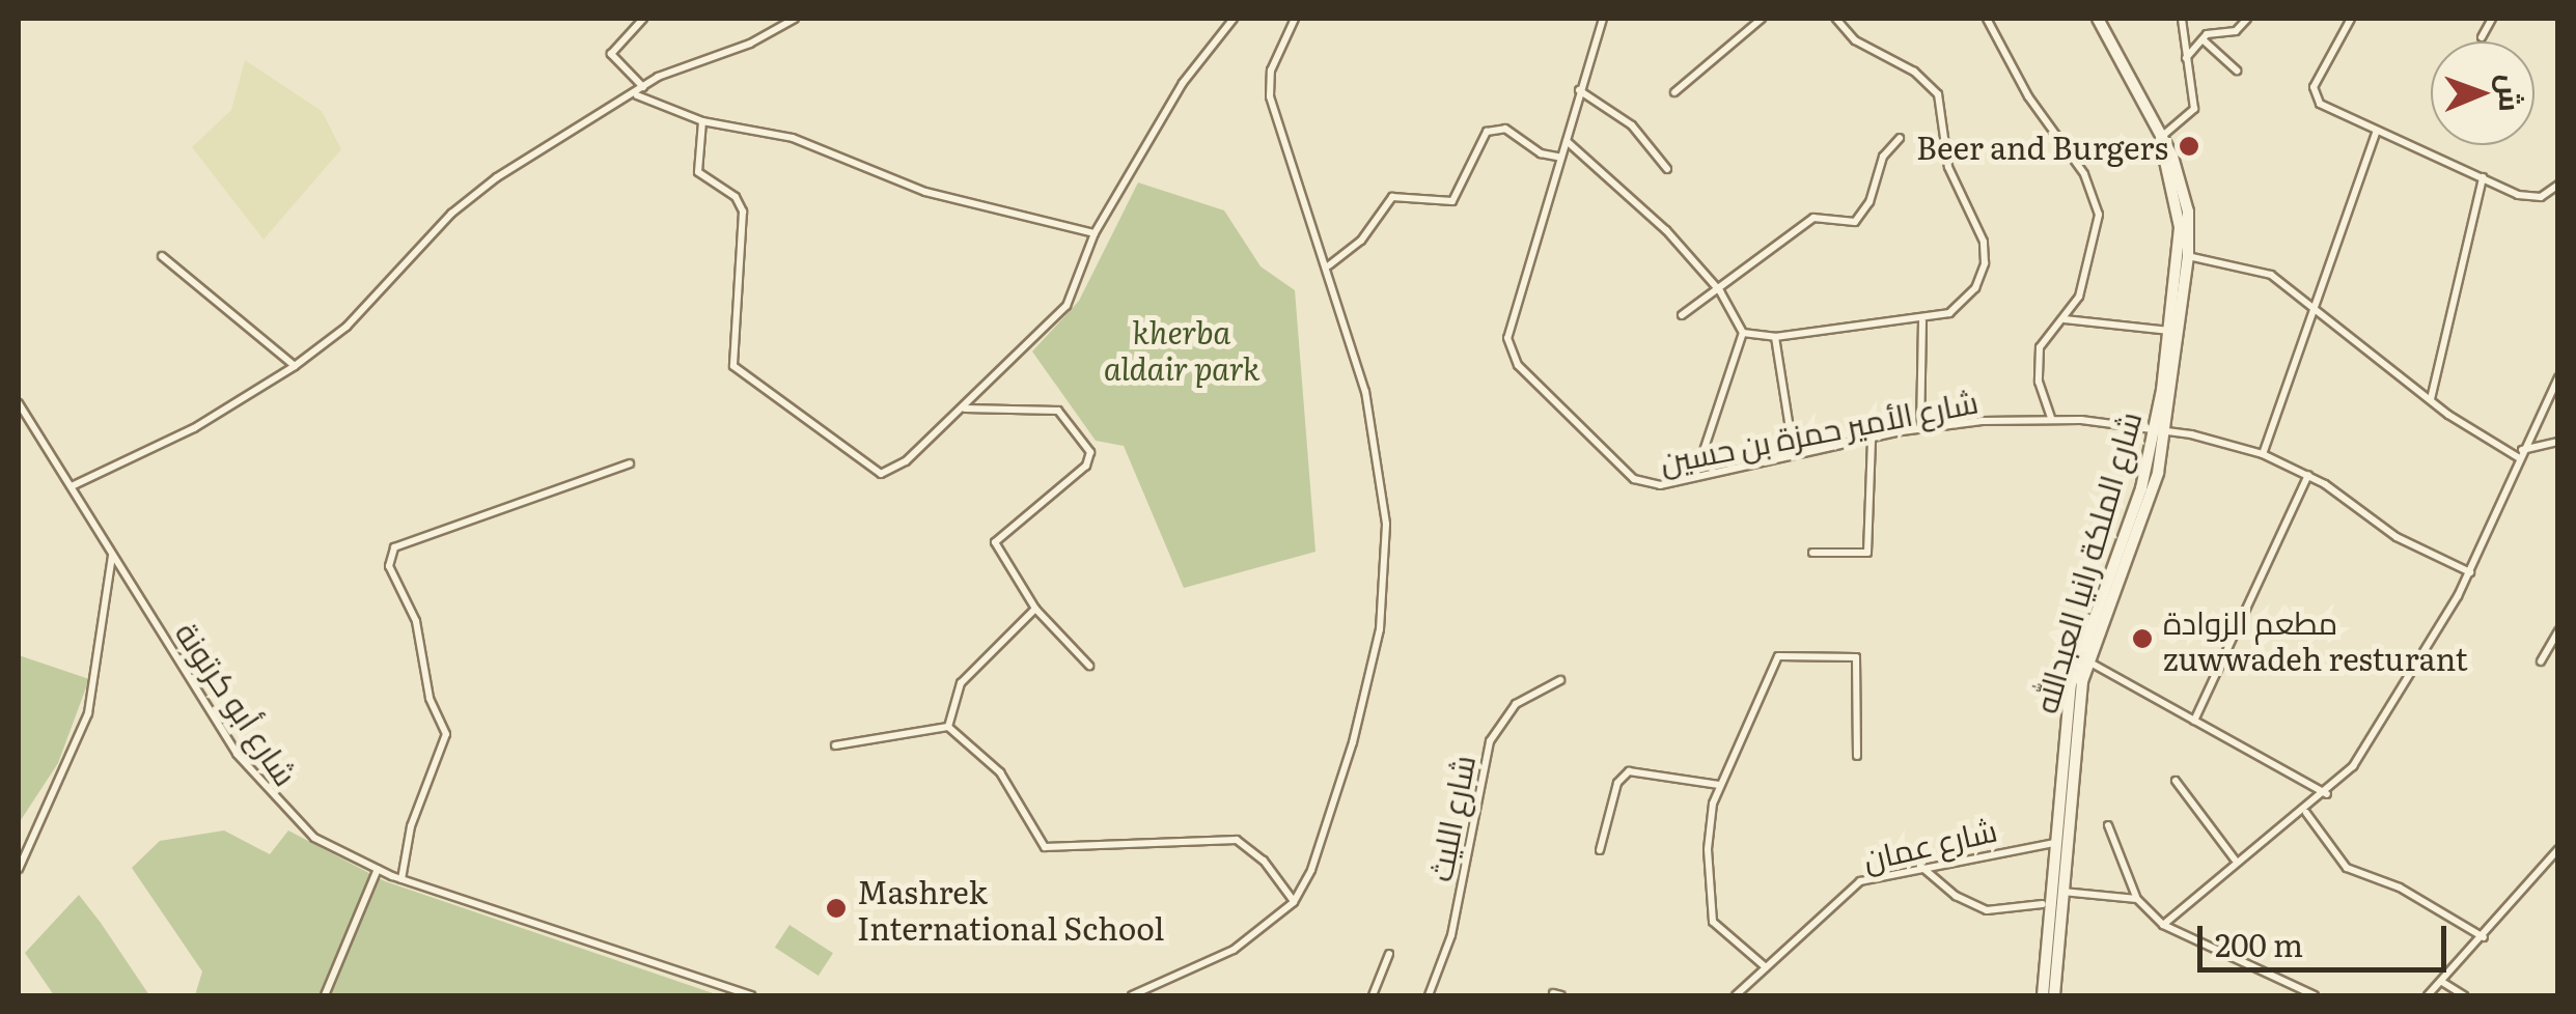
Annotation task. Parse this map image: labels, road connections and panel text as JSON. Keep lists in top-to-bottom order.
{
  "streets": {
    "main road": ["شارع الملكة رانيا العبدالله"],
    "street": [
      "شارع الأمير حمزة بن حسين",
      "شارع أبو كرتونة",
      "شارع الليث",
      "شارع عمان"
    ]
  },
  "crossings": [
    ["شارع الأمير حمزة بن حسين", "شارع الملكة رانيا العبدالله"],
    ["شارع الملكة رانيا العبدالله", "شارع عمان"]
  ],
  "parks": ["kherba aldair park"],
  "places": ["Beer and Burgers", "مطعم الزوادة zuwwadeh resturant", "Mashrek International School"],
  "scale_bar": "200 m",
  "north": "right"
}
